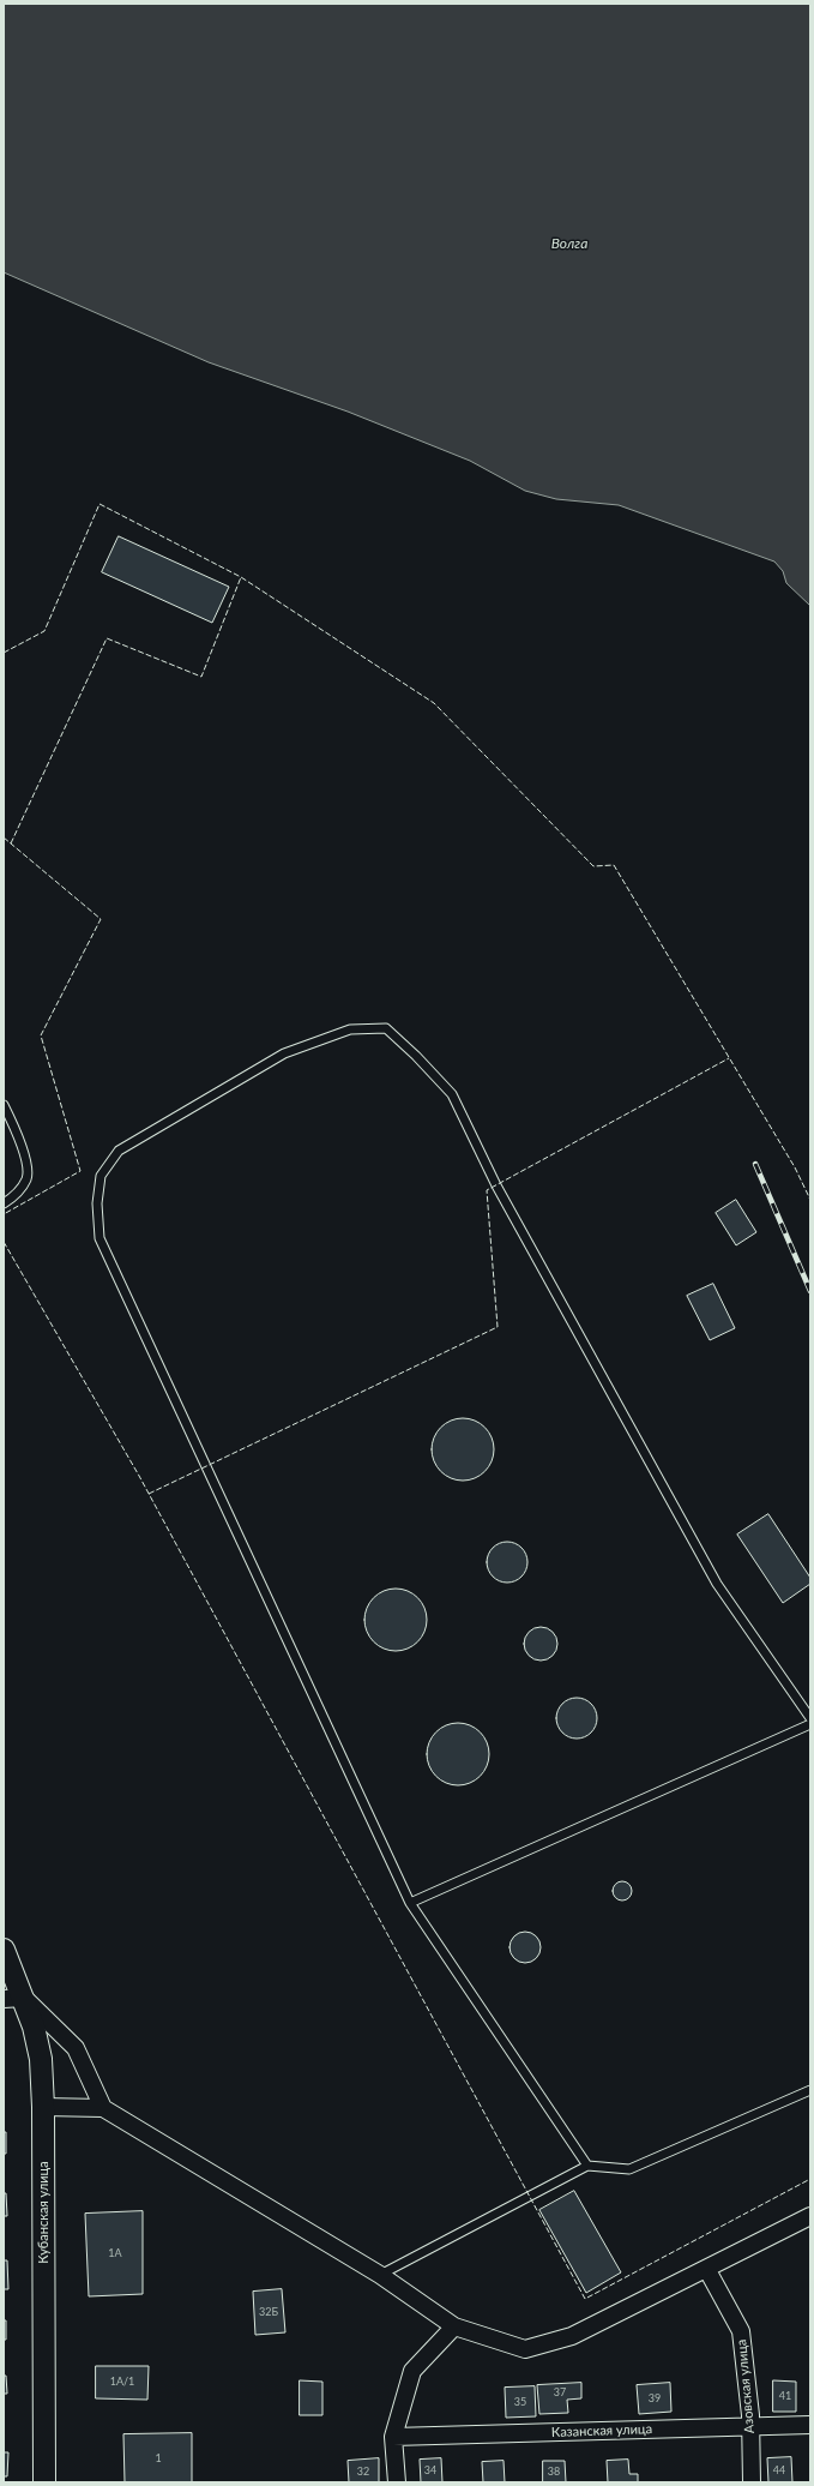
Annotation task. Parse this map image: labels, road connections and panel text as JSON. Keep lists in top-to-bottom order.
{
  "streets": {
    "street": ["Кубанская улица", "Азовская улица", "Казанская улица"]
  },
  "crossings": [
    ["Азовская улица", "Казанская улица"]
  ],
  "water": ["Волга"],
  "house_numbers": [
    "1А",
    "32Б",
    "1А/1",
    "37",
    "41",
    "39",
    "35",
    "1",
    "34",
    "44",
    "32",
    "38"
  ]
}
